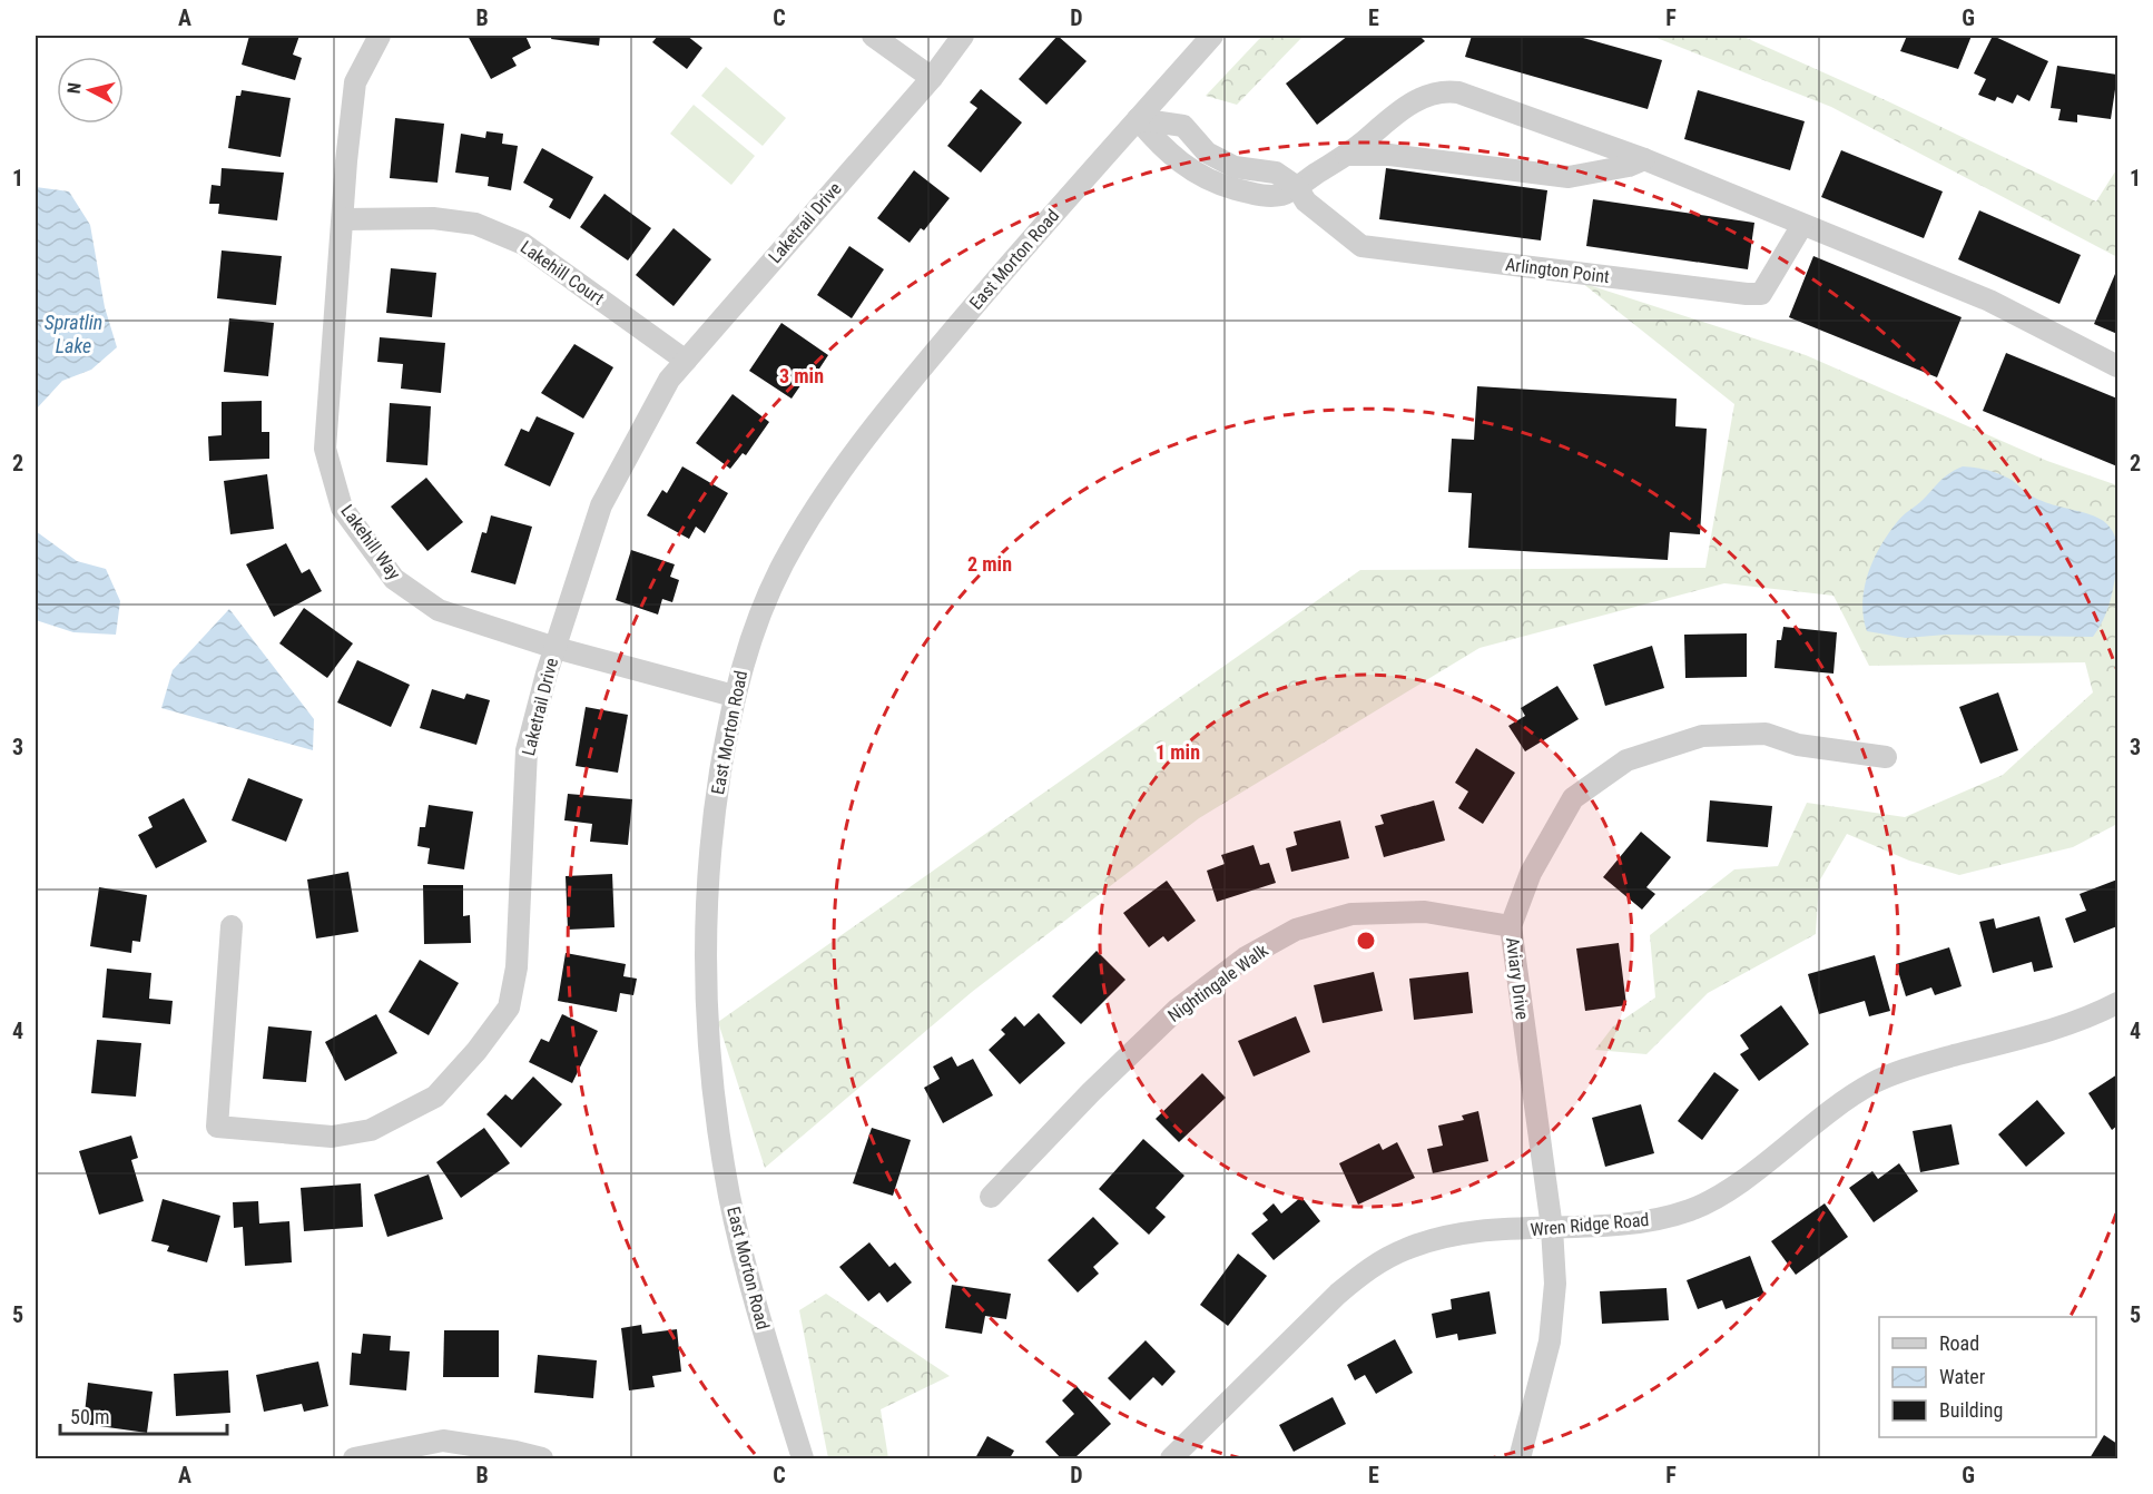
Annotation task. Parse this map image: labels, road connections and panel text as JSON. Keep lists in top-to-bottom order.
{
  "streets": {
    "street": [
      "Laketrail Drive",
      "East Morton Road",
      "Arlington Point",
      "Lakehill Court",
      "Lakehill Way",
      "Aviary Drive",
      "Nightingale Walk",
      "Wren Ridge Road"
    ]
  },
  "crossings": [
    ["Laketrail Drive", "Lakehill Court"],
    ["Laketrail Drive", "Lakehill Way"],
    ["East Morton Road", "Arlington Point"],
    ["East Morton Road", "Lakehill Way"],
    ["Lakehill Court", "Lakehill Way"],
    ["Aviary Drive", "Nightingale Walk"],
    ["Aviary Drive", "Wren Ridge Road"]
  ],
  "water": ["Spratlin Lake"],
  "legend": ["Road", "Water", "Building"],
  "scale_bar": "50 m",
  "north": "left",
  "grid": {
    "columns": [
      "A",
      "B",
      "C",
      "D",
      "E",
      "F",
      "G"
    ],
    "rows": [
      "1",
      "2",
      "3",
      "4",
      "5"
    ]
  },
  "rings": ["3 min", "2 min", "1 min"]
}
